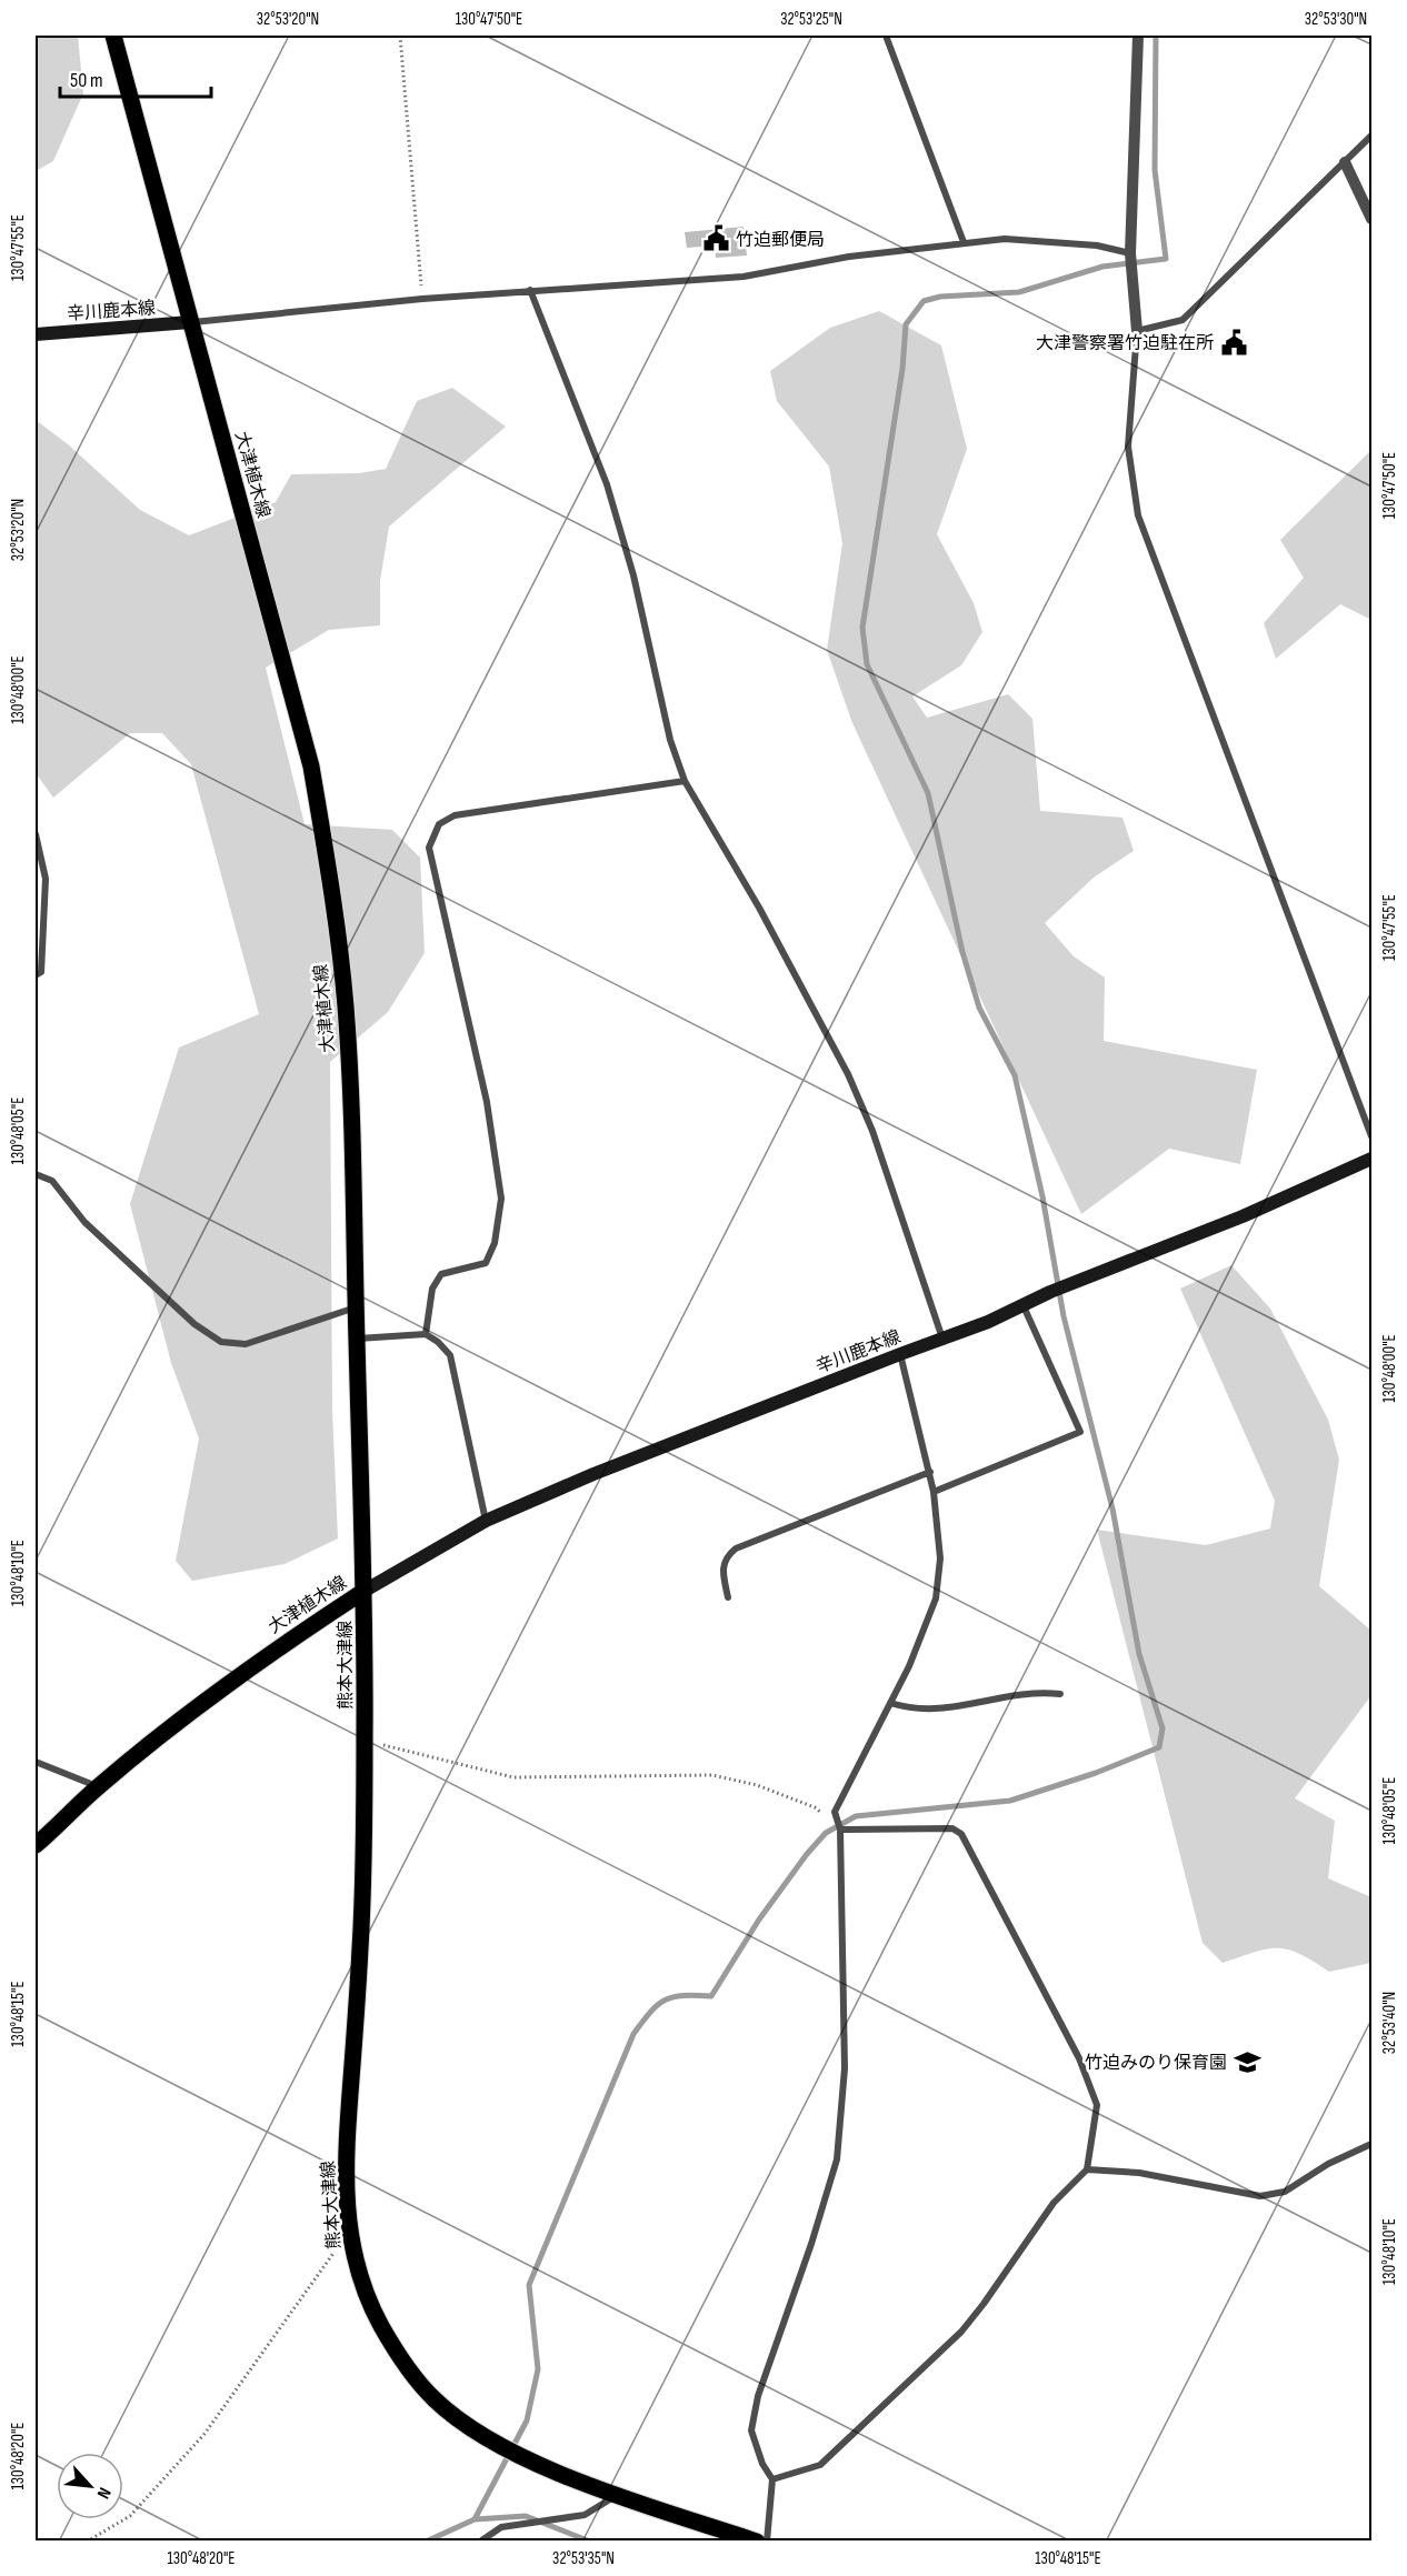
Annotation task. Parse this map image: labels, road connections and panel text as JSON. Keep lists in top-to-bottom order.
{
  "streets": {
    "main road": ["辛川鹿本線", "大津植木線", "熊本大津線"]
  },
  "crossings": [
    ["辛川鹿本線", "大津植木線"],
    ["辛川鹿本線", "熊本大津線"],
    ["大津植木線", "熊本大津線"]
  ],
  "places": {
    "public building": ["竹迫郵便局", "大津警察署竹迫駐在所"],
    "school or university": ["竹迫みのり保育園"]
  },
  "scale_bar": "50 m",
  "north": "bottom right",
  "coordinates": [
    "32°53'20\"N",
    "130°47'50\"E",
    "32°53'25\"N",
    "32°53'30\"N",
    "130°47'55\"E",
    "130°48'00\"E",
    "130°48'05\"E",
    "130°48'10\"E",
    "130°48'15\"E",
    "32°53'40\"N",
    "130°48'20\"E",
    "32°53'35\"N"
  ]
}
